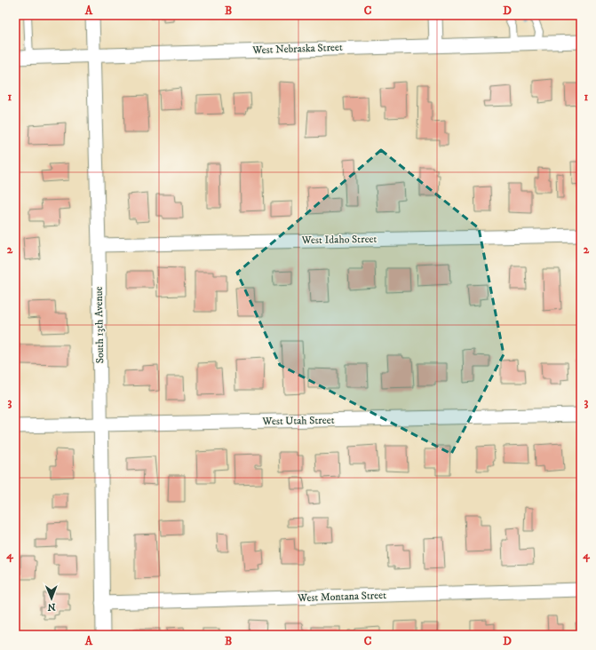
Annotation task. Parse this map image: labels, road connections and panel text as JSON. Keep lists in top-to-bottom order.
{
  "streets": {
    "street": [
      "West Nebraska Street",
      "West Idaho Street",
      "South 13th Avenue",
      "West Utah Street",
      "West Montana Street"
    ]
  },
  "crossings": [
    ["West Nebraska Street", "South 13th Avenue"],
    ["West Idaho Street", "South 13th Avenue"],
    ["South 13th Avenue", "West Utah Street"],
    ["South 13th Avenue", "West Montana Street"]
  ],
  "north": "bottom",
  "grid": {
    "columns": [
      "A",
      "B",
      "C",
      "D"
    ],
    "rows": [
      "1",
      "2",
      "3",
      "4"
    ]
  }
}
